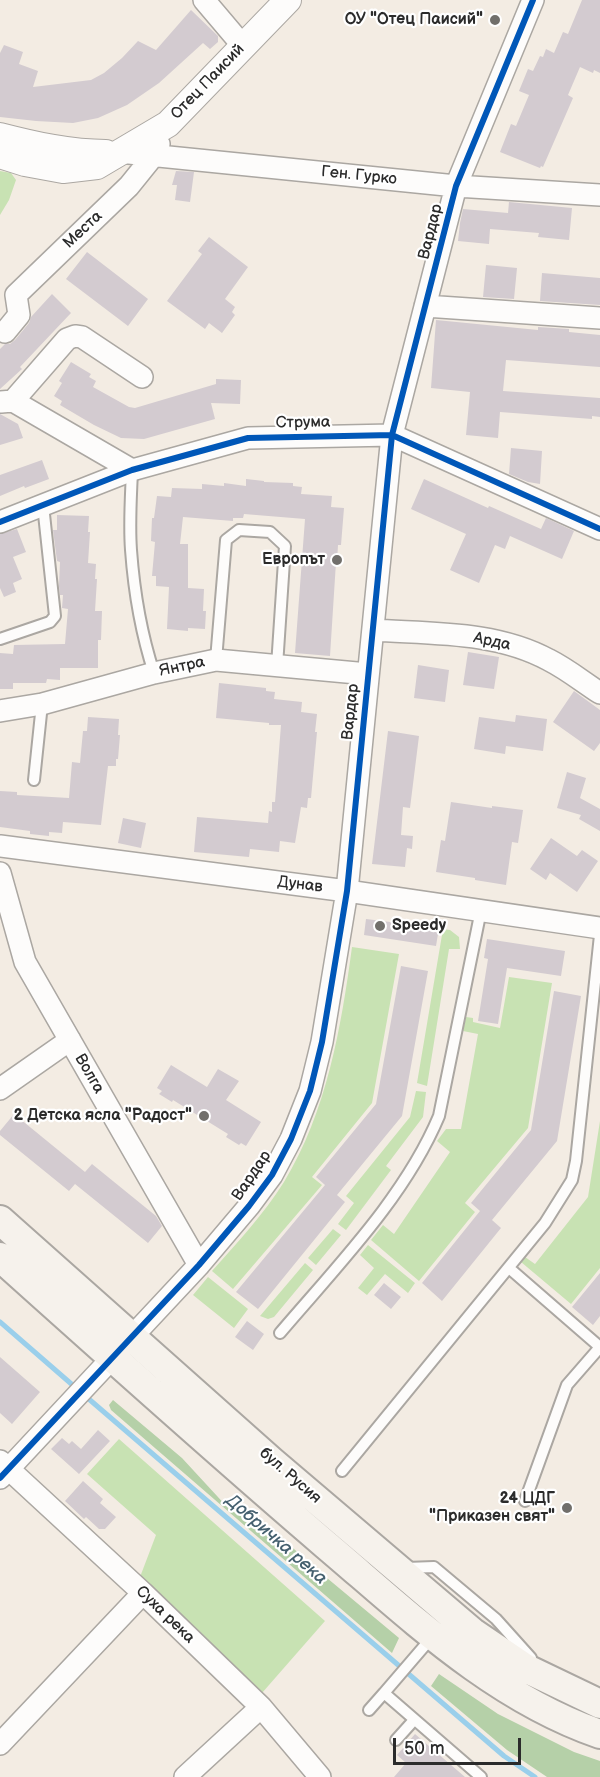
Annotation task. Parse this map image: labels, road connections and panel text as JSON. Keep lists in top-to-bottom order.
{
  "streets": {
    "main road": ["бул. Русия"],
    "street": [
      "Отец Паисий",
      "Ген. Гурко",
      "Места",
      "Вардар",
      "Струма",
      "Арда",
      "Янтра",
      "Дунав",
      "Волга",
      "Суха река"
    ]
  },
  "crossings": [
    ["Отец Паисий", "Ген. Гурко"],
    ["Отец Паисий", "Места"],
    ["Ген. Гурко", "Места"],
    ["Ген. Гурко", "Вардар"],
    ["Вардар", "Струма"],
    ["Вардар", "Арда"],
    ["Вардар", "Янтра"],
    ["Вардар", "Дунав"],
    ["Вардар", "Волга"],
    ["Вардар", "бул. Русия"],
    ["Вардар", "Суха река"]
  ],
  "water": ["Добричка река"],
  "places": [
    "ОУ \"Отец Паисий\"",
    "Европът",
    "Speedy",
    "2 Детска ясла \"Радост\"",
    "24 ЦДГ \"Приказен свят\""
  ],
  "scale_bar": "50 m"
}
